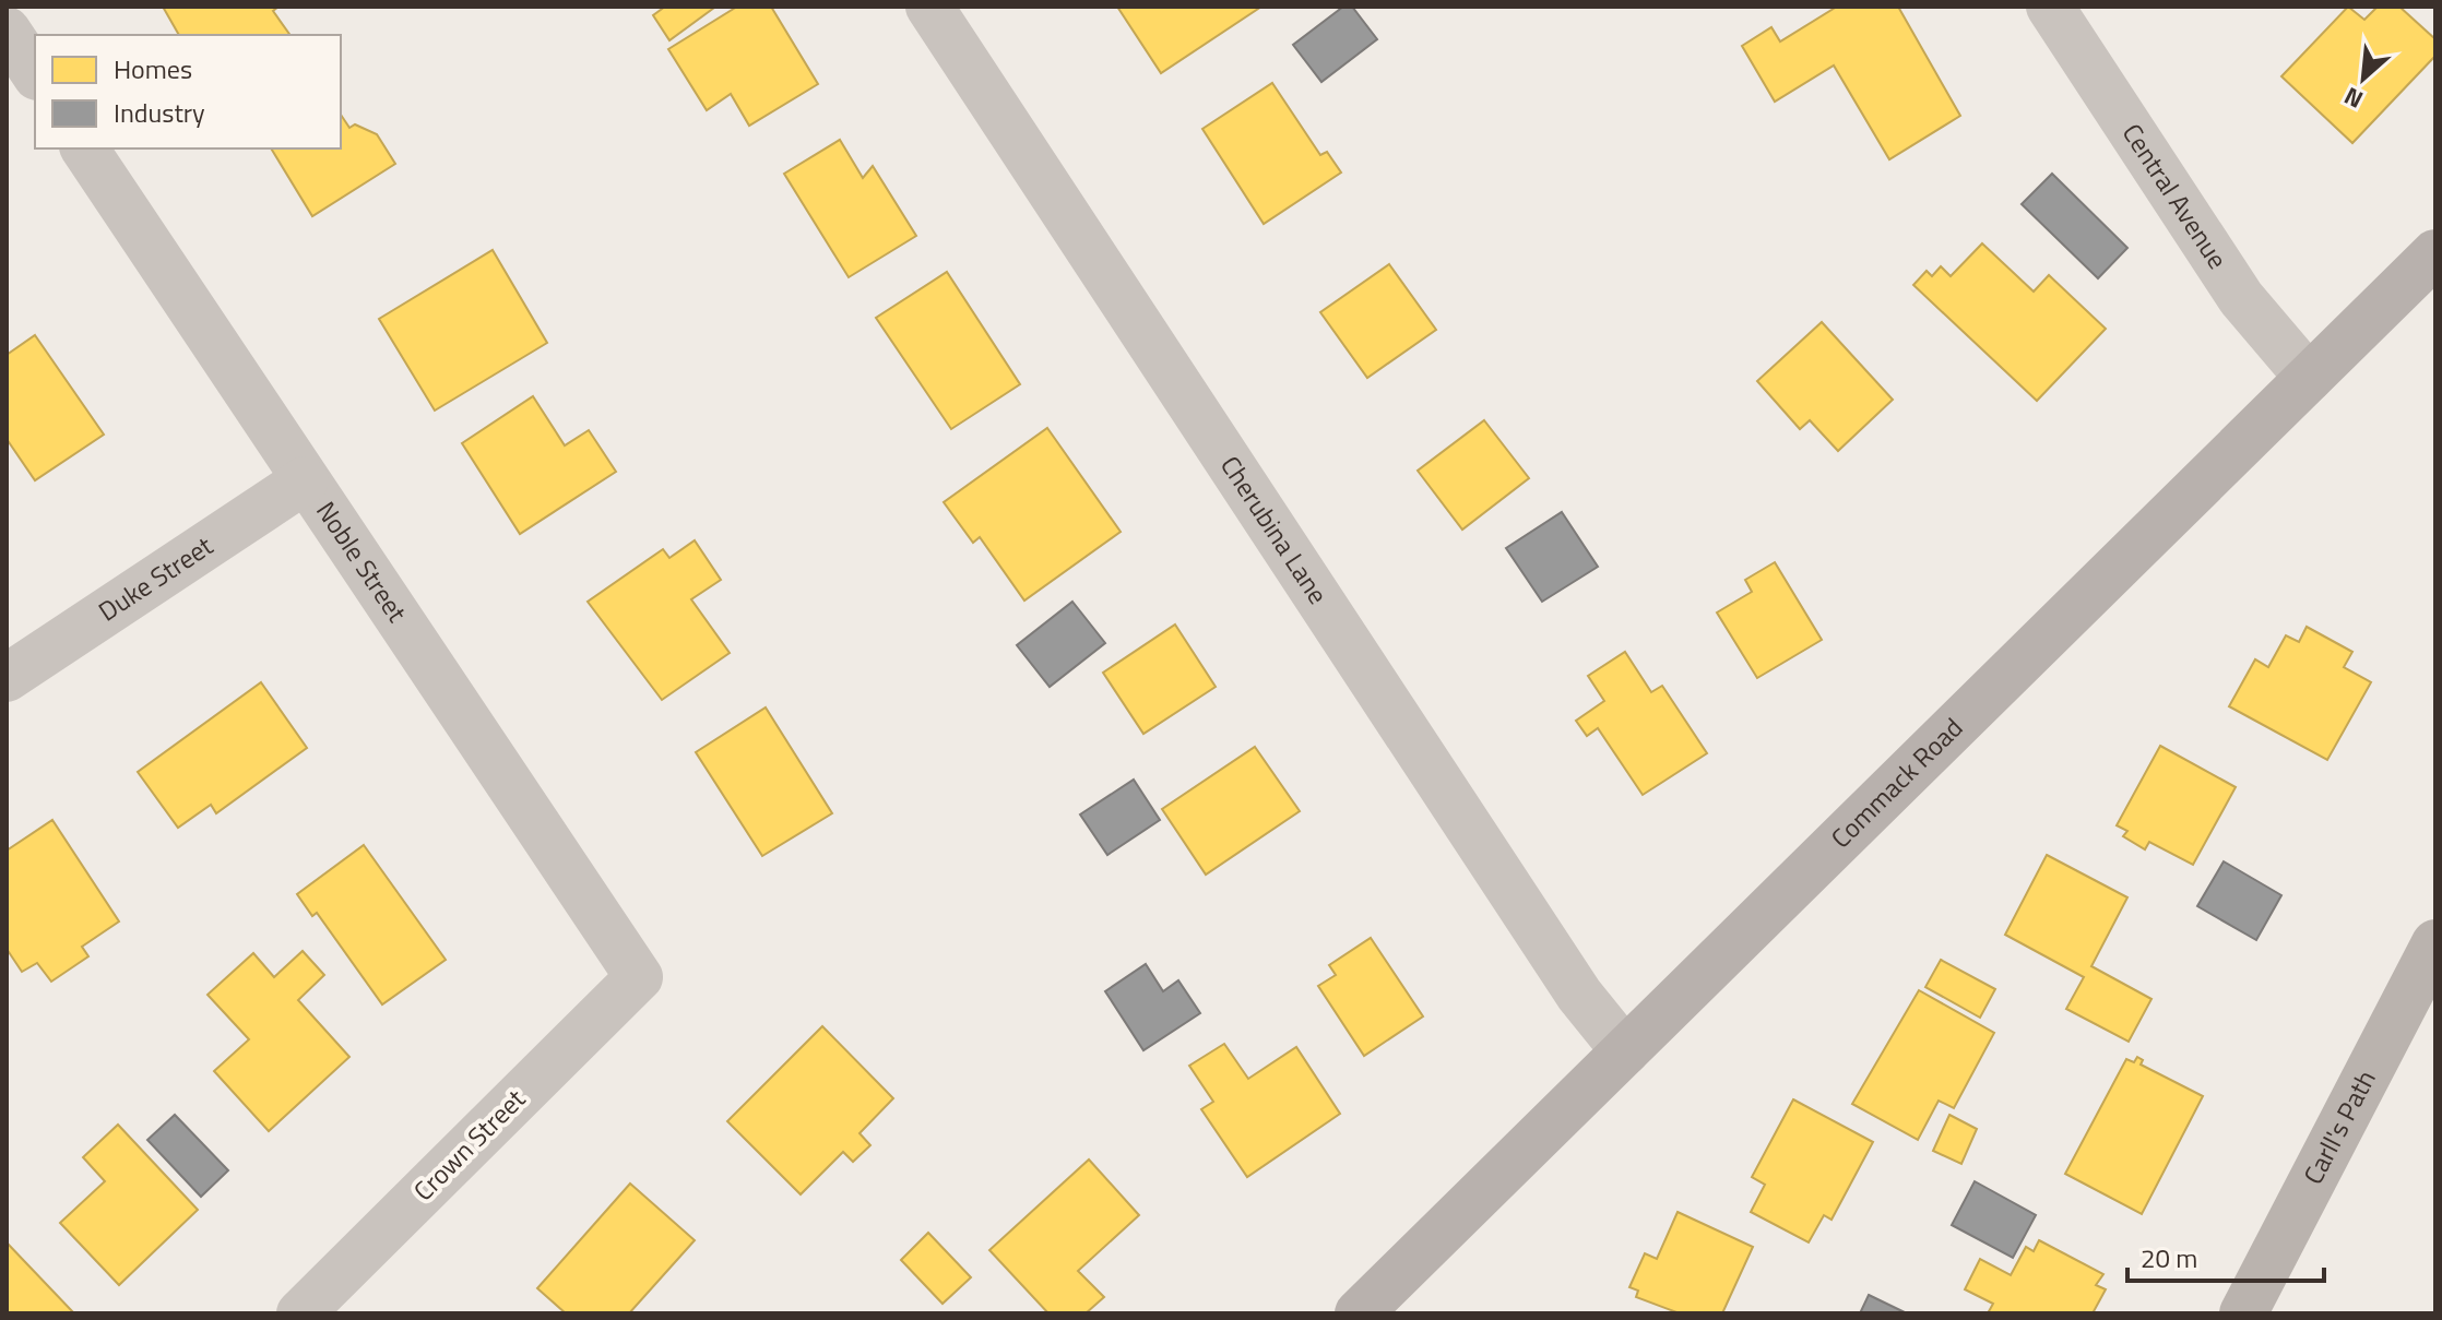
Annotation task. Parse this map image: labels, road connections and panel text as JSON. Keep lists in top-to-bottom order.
{
  "streets": {
    "main road": ["Commack Road"],
    "street": [
      "Central Avenue",
      "Cherubina Lane",
      "Noble Street",
      "Duke Street",
      "Carll's Path",
      "Crown Street"
    ]
  },
  "crossings": [
    ["Central Avenue", "Commack Road"],
    ["Cherubina Lane", "Commack Road"],
    ["Noble Street", "Duke Street"],
    ["Noble Street", "Crown Street"]
  ],
  "legend": ["Homes", "Industry"],
  "scale_bar": "20 m",
  "north": "bottom left"
}
